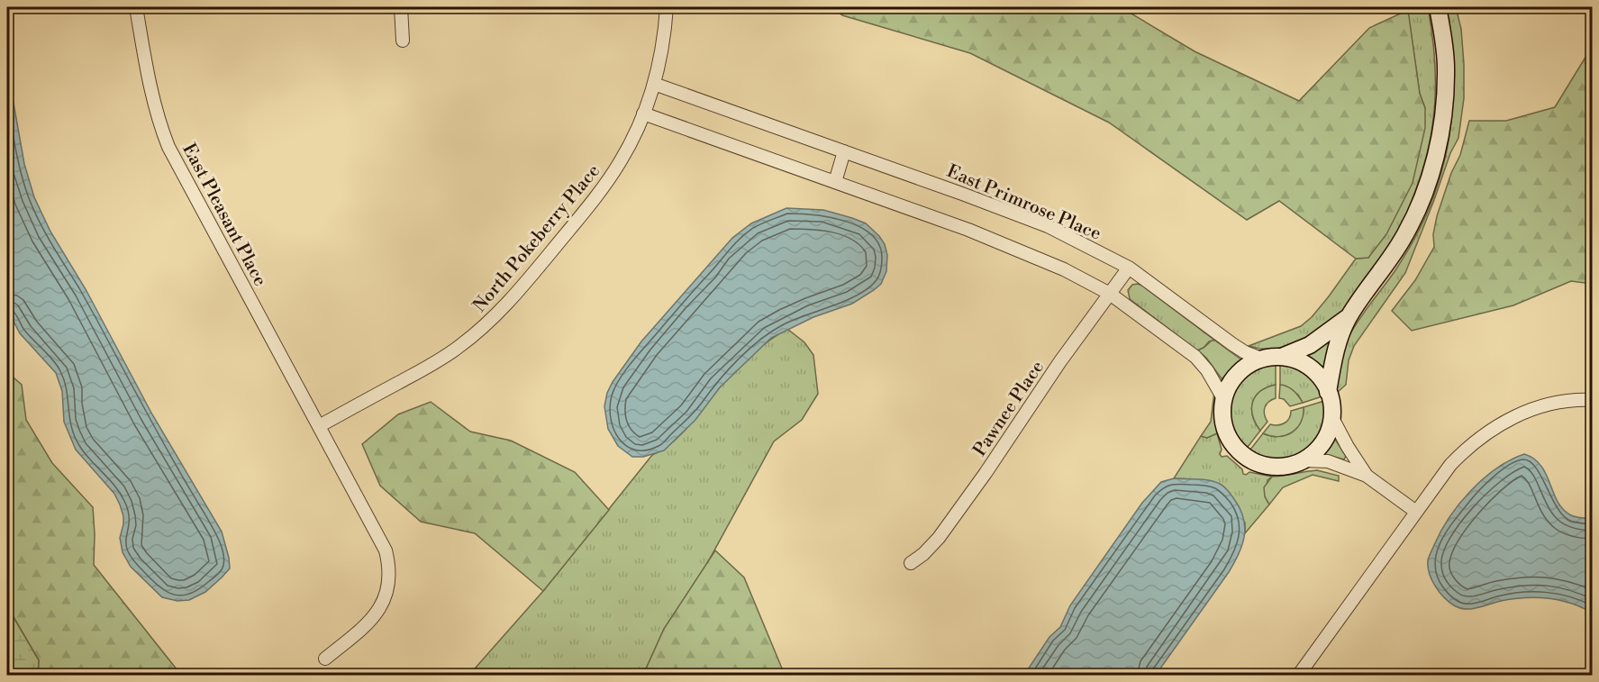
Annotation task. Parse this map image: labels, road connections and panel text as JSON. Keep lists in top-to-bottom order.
{
  "streets": {
    "street": [
      "East Primrose Place",
      "East Pleasant Place",
      "North Pokeberry Place",
      "Pawnee Place"
    ]
  },
  "crossings": [
    ["East Primrose Place", "North Pokeberry Place"],
    ["East Primrose Place", "Pawnee Place"],
    ["East Pleasant Place", "North Pokeberry Place"]
  ]
}
